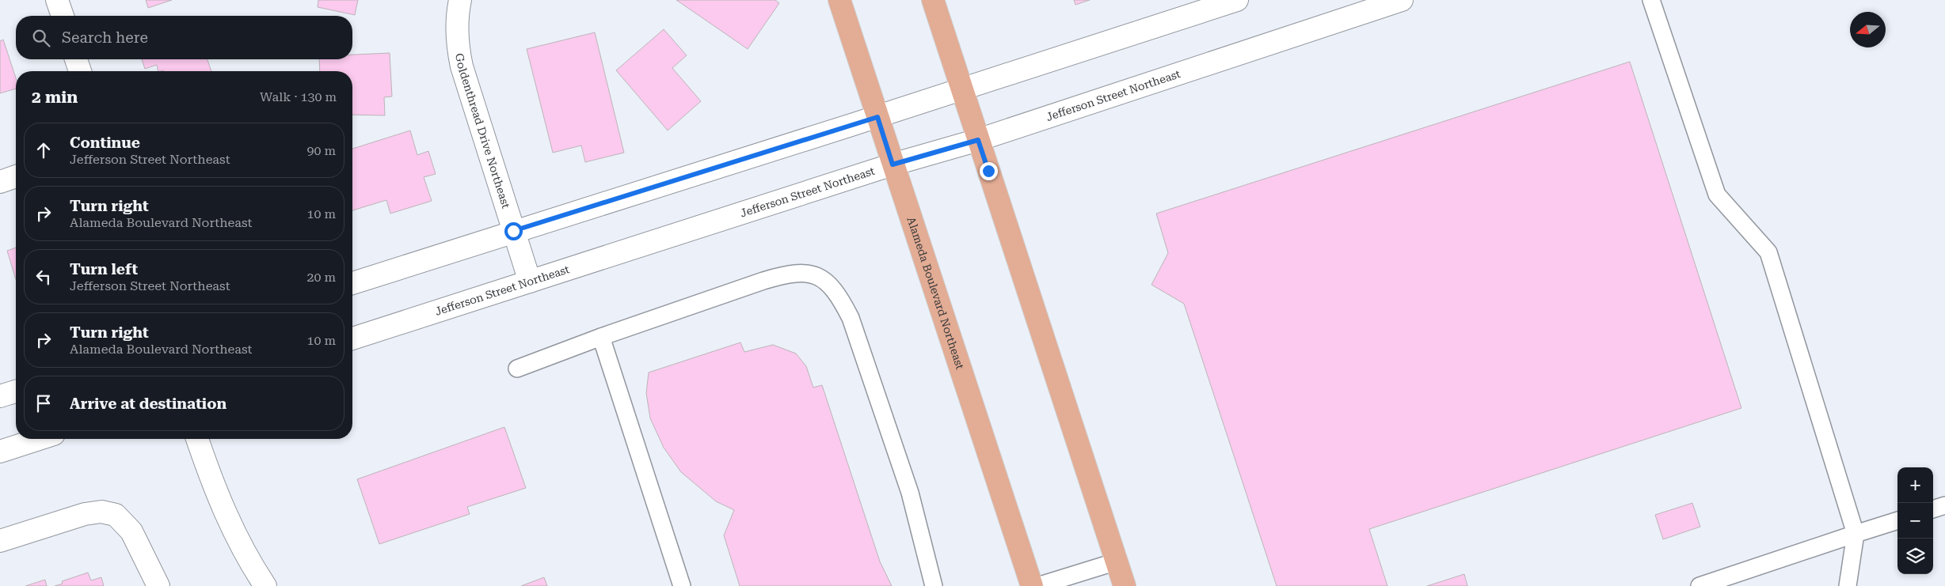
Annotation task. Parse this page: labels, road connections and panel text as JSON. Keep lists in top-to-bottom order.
{
  "streets": {
    "main road": ["Alameda Boulevard Northeast"],
    "street": ["Jefferson Street Northeast", "Goldenthread Drive Northeast"]
  },
  "crossings": [
    ["Jefferson Street Northeast", "Goldenthread Drive Northeast"],
    ["Jefferson Street Northeast", "Alameda Boulevard Northeast"]
  ],
  "north": "left",
  "page": {
    "search": "Search here",
    "heading": ["2 min", "Walk · 130 m"],
    "list": [
      ["Continue", "Jefferson Street Northeast", "90 m"],
      ["Turn right", "Alameda Boulevard Northeast", "10 m"],
      ["Turn left", "Jefferson Street Northeast", "20 m"],
      ["Turn right", "Alameda Boulevard Northeast", "10 m"],
      "Arrive at destination"
    ],
    "map_buttons": ["+", "−"]
  }
}
